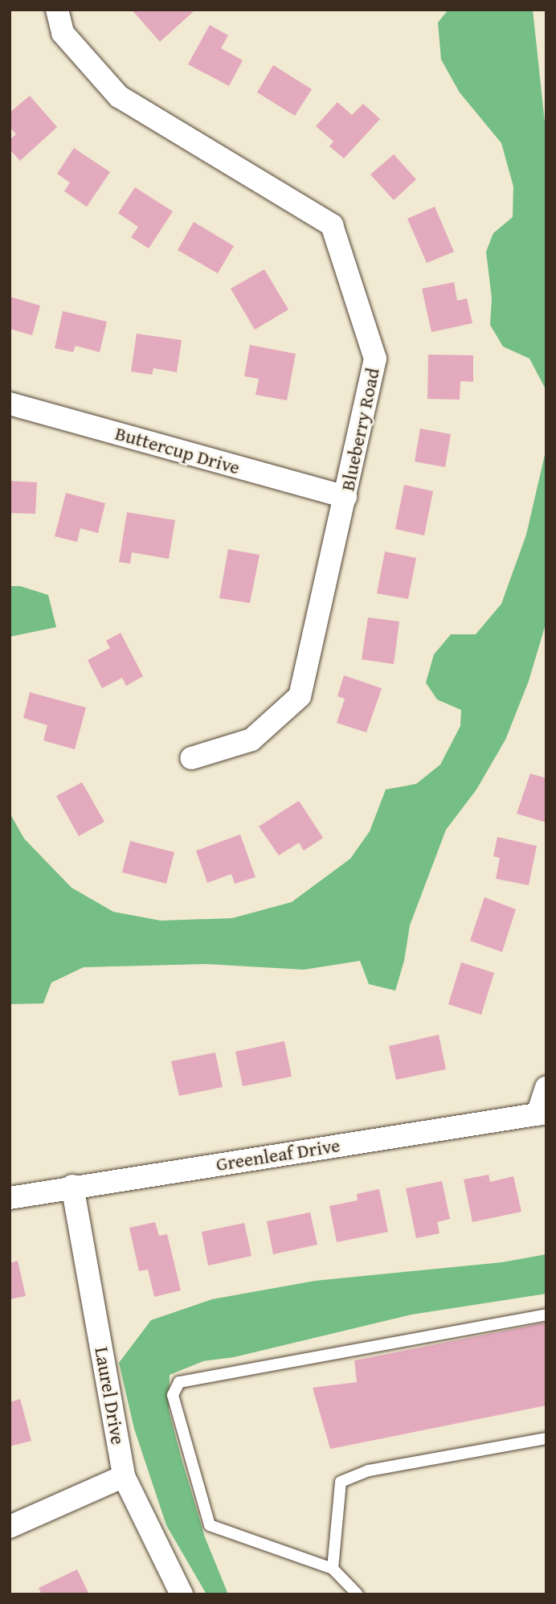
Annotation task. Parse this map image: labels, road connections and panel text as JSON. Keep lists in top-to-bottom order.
{
  "streets": {
    "street": [
      "Blueberry Road",
      "Buttercup Drive",
      "Greenleaf Drive",
      "Laurel Drive"
    ]
  },
  "crossings": [
    ["Blueberry Road", "Buttercup Drive"],
    ["Greenleaf Drive", "Laurel Drive"]
  ]
}
